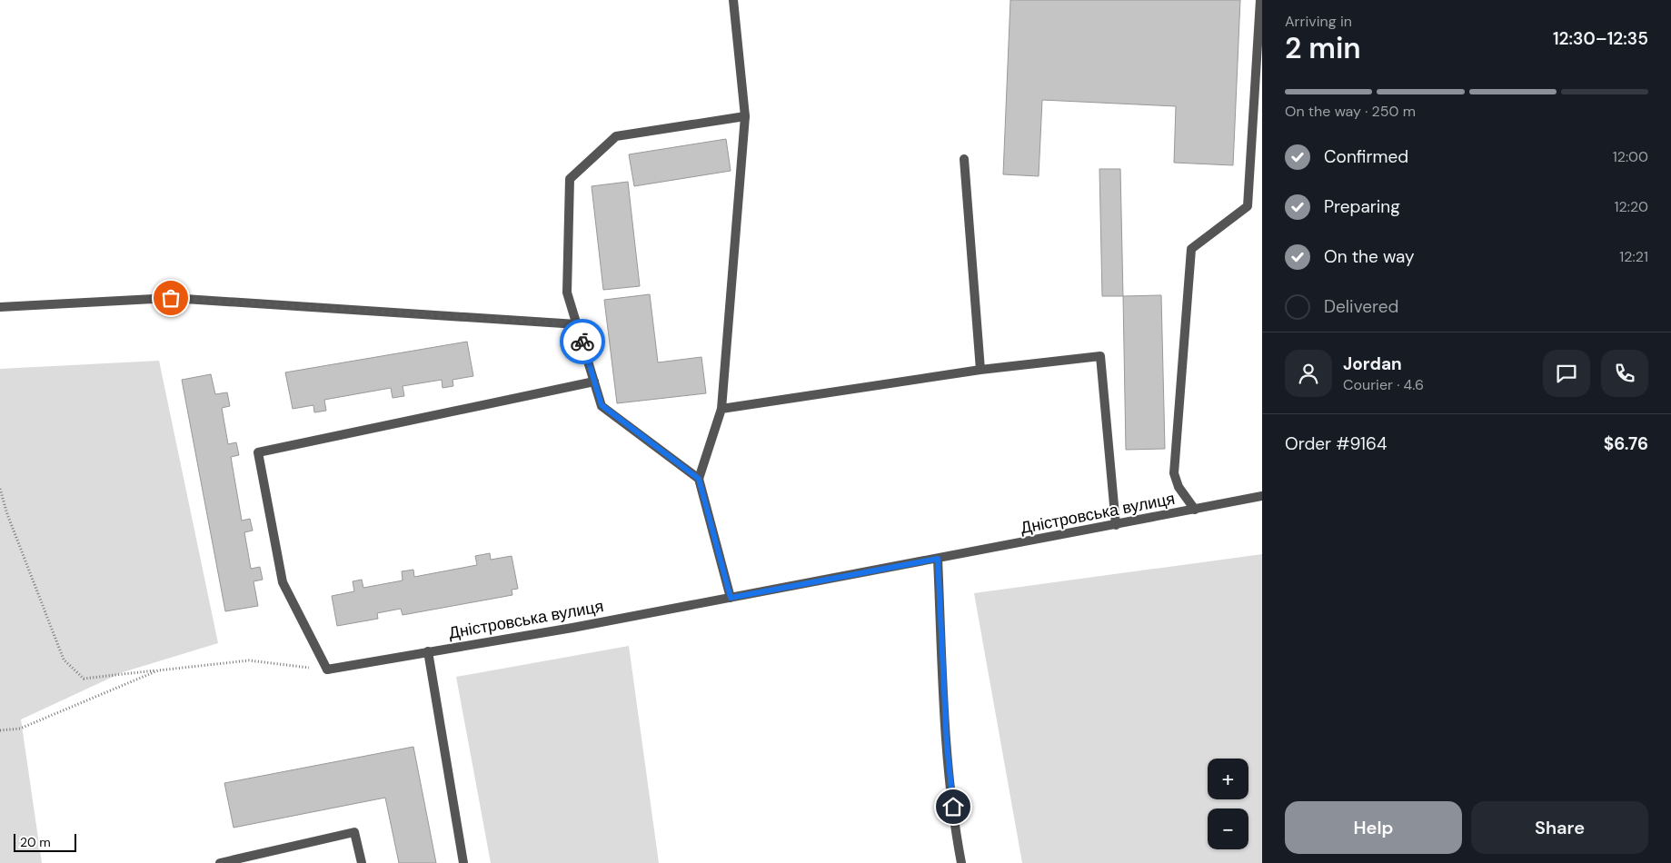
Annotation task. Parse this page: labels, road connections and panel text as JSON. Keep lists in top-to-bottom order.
{
  "streets": {
    "street": ["Дністровська вулиця"]
  },
  "scale_bar": "20 m",
  "page": {
    "heading": ["2 min", "Arriving in", "12:30–12:35"],
    "panel": [
      "Jordan",
      "Courier · 4.6",
      "Order #9164",
      "$6.76"
    ],
    "bar": "On the way · 250 m",
    "list": [
      ["Confirmed", "12:00"],
      ["Preparing", "12:20"],
      ["On the way", "12:21"],
      "Delivered"
    ],
    "map_buttons": ["+", "−"],
    "buttons": ["Help", "Share"],
    "scale": "20 m"
  }
}
